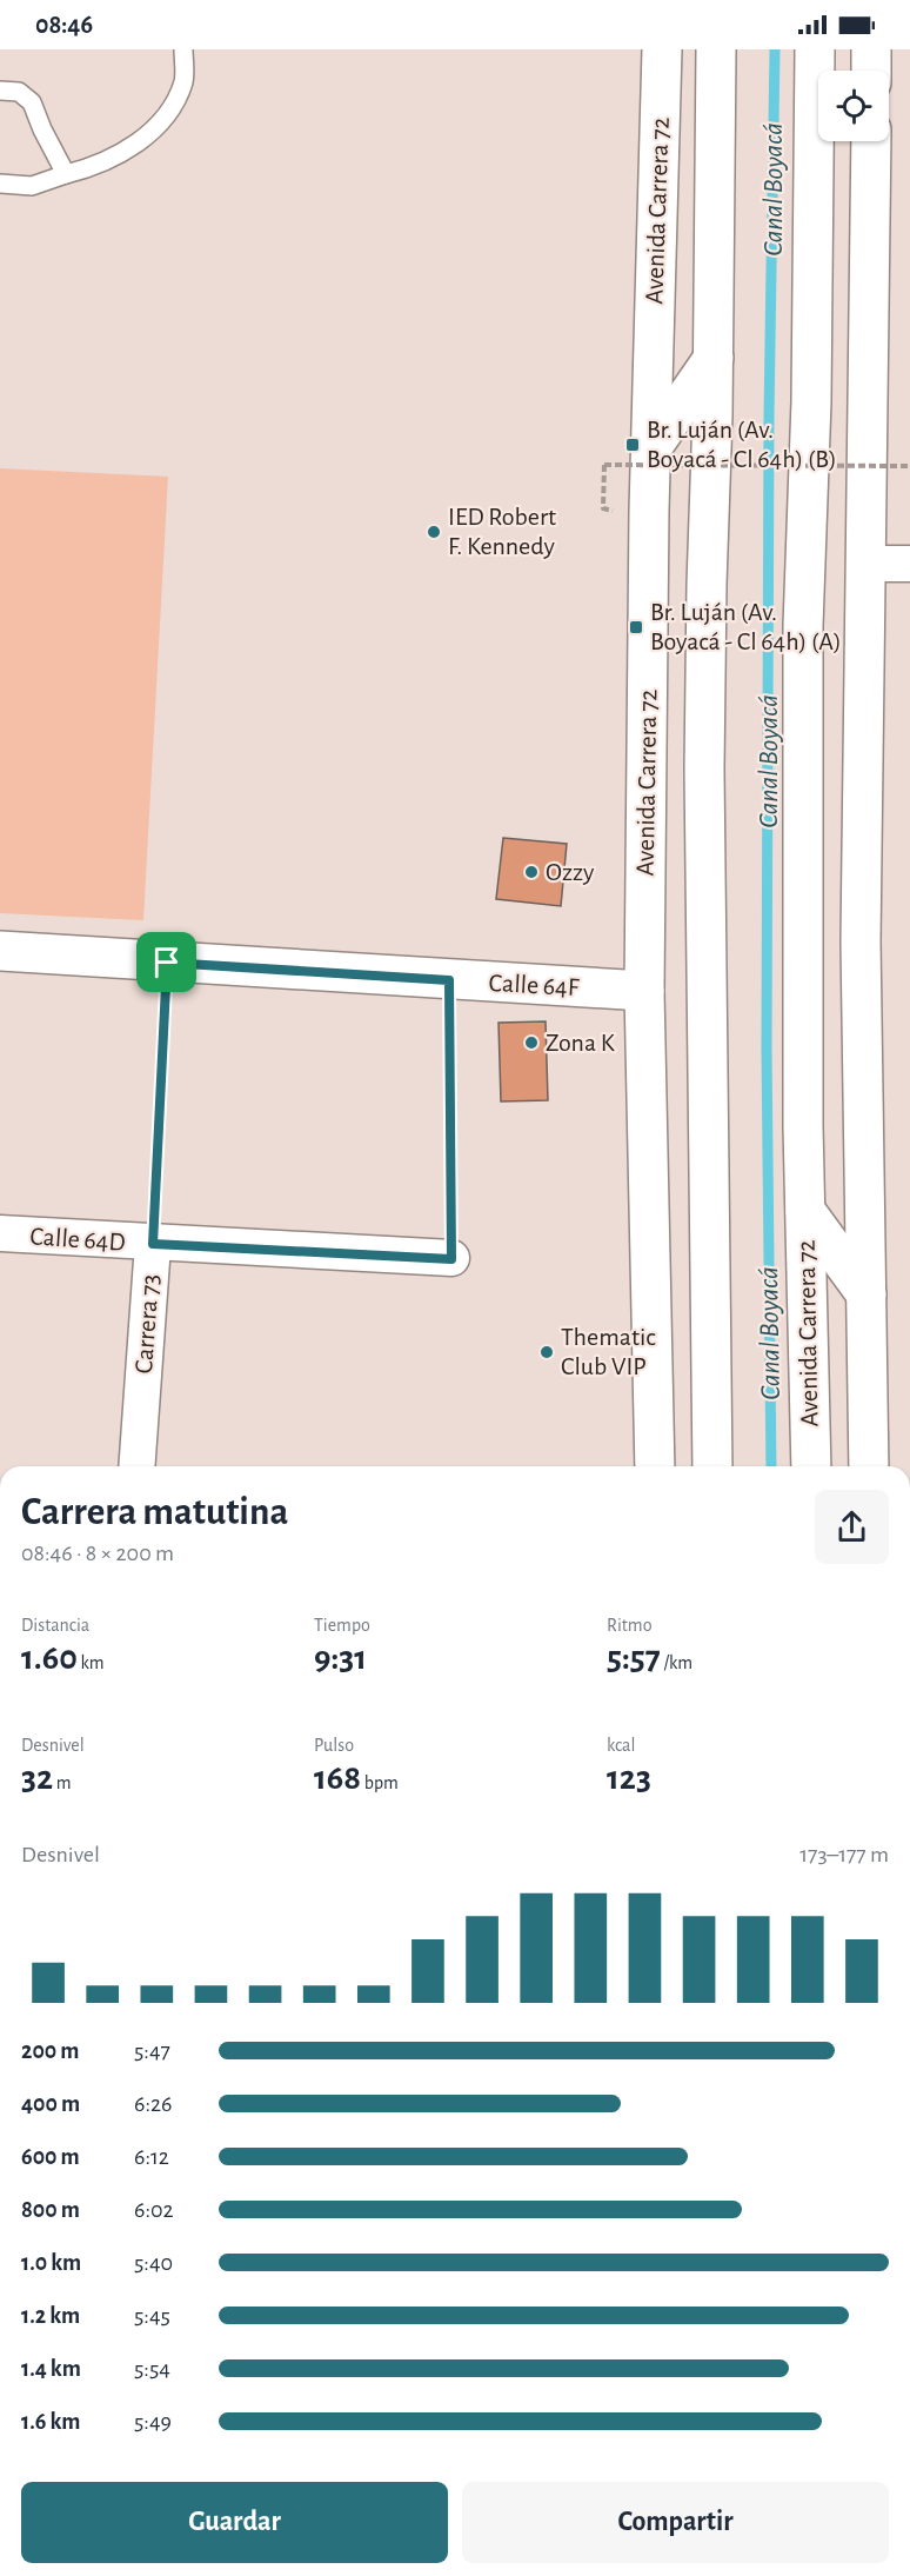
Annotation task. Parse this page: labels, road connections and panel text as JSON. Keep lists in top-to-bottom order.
{
  "streets": {
    "main road": ["Avenida Carrera 72", "Calle 64F"],
    "street": ["Calle 64D", "Carrera 73"]
  },
  "crossings": [
    ["Avenida Carrera 72", "Calle 64F"],
    ["Calle 64F", "Carrera 73"],
    ["Calle 64D", "Carrera 73"]
  ],
  "water": ["Canal Boyacá"],
  "places": {
    "transit": ["Br. Luján (Av. Boyacá - Cl 64h) (B)", "Br. Luján (Av. Boyacá - Cl 64h) (A)"],
    "other": [
      "IED Robert F. Kennedy",
      "Ozzy",
      "Zona K",
      "Thematic Club VIP"
    ]
  },
  "page": {
    "status": "08:46",
    "heading": ["Carrera matutina", "08:46 · 8 × 200 m"],
    "stats": [
      ["Distancia", "1.60 km"],
      ["Tiempo", "9:31"],
      ["Ritmo", "5:57 /km"],
      ["Desnivel", "32 m"],
      ["Pulso", "168 bpm"],
      ["kcal", "123"]
    ],
    "chart": ["Desnivel", "173–177 m"],
    "list": [
      {
        "name": "200 m",
        "note": "5:47"
      },
      {
        "name": "400 m",
        "note": "6:26"
      },
      {
        "name": "600 m",
        "note": "6:12"
      },
      {
        "name": "800 m",
        "note": "6:02"
      },
      {
        "name": "1.0 km",
        "note": "5:40"
      },
      {
        "name": "1.2 km",
        "note": "5:45"
      },
      {
        "name": "1.4 km",
        "note": "5:54"
      },
      {
        "name": "1.6 km",
        "note": "5:49"
      }
    ],
    "buttons": ["Guardar", "Compartir"]
  }
}
